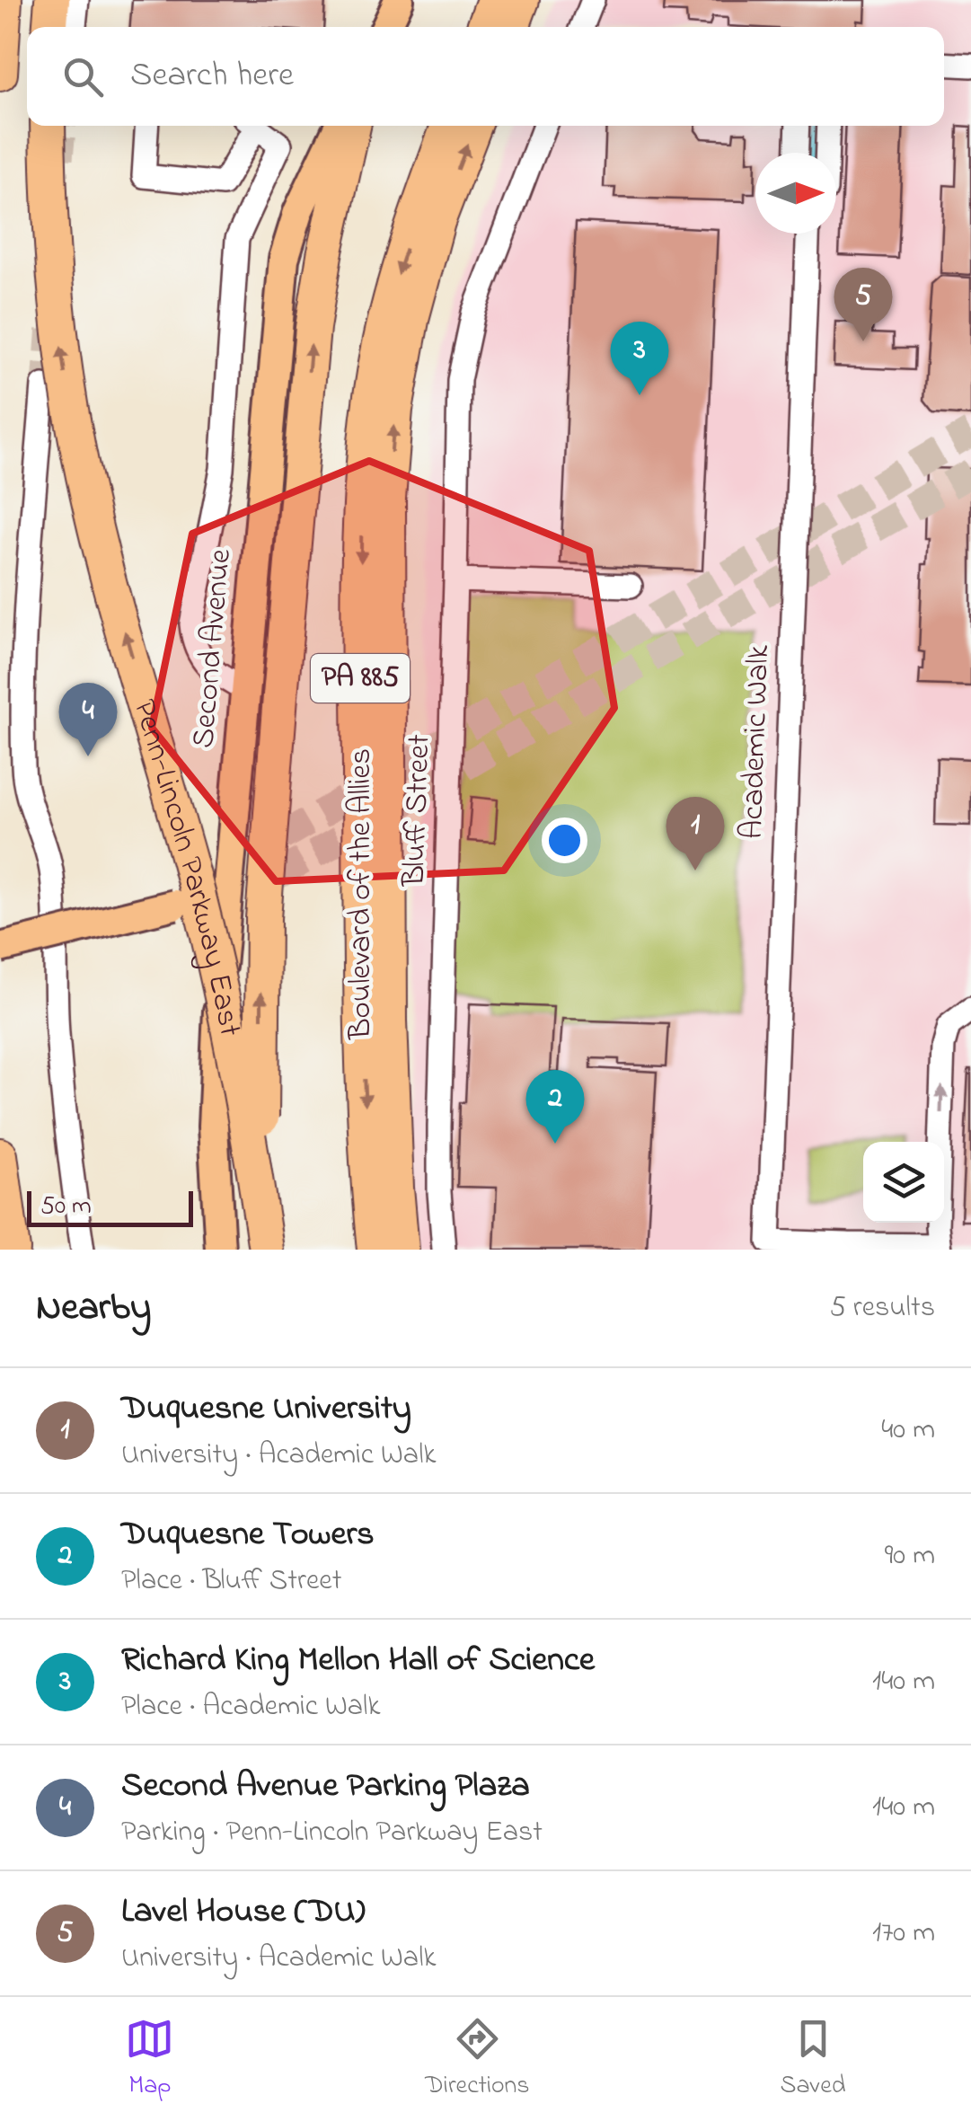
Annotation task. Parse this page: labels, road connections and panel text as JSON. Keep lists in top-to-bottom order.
{
  "streets": {
    "highway": ["PA 885", "Penn-Lincoln Parkway East", "Boulevard of the Allies"],
    "main road": ["Second Avenue"],
    "street": ["Academic Walk", "Bluff Street"]
  },
  "scale_bar": "50 m",
  "north": "right",
  "page": {
    "search": "Search here",
    "pins": [
      "5",
      "3",
      "4",
      "1",
      "2"
    ],
    "scale": "50 m",
    "heading": ["Nearby", "5 results"],
    "list": [
      {
        "mark": "1",
        "name": "Duquesne University",
        "note": "University · Academic Walk",
        "value": "40 m"
      },
      {
        "mark": "2",
        "name": "Duquesne Towers",
        "note": "Place · Bluff Street",
        "value": "90 m"
      },
      {
        "mark": "3",
        "name": "Richard King Mellon Hall of Science",
        "note": "Place · Academic Walk",
        "value": "140 m"
      },
      {
        "mark": "4",
        "name": "Second Avenue Parking Plaza",
        "note": "Parking · Penn-Lincoln Parkway East",
        "value": "140 m"
      },
      {
        "mark": "5",
        "name": "Lavel House (DU)",
        "note": "University · Academic Walk",
        "value": "170 m"
      }
    ],
    "nav": ["Map", "Directions", "Saved"]
  }
}
